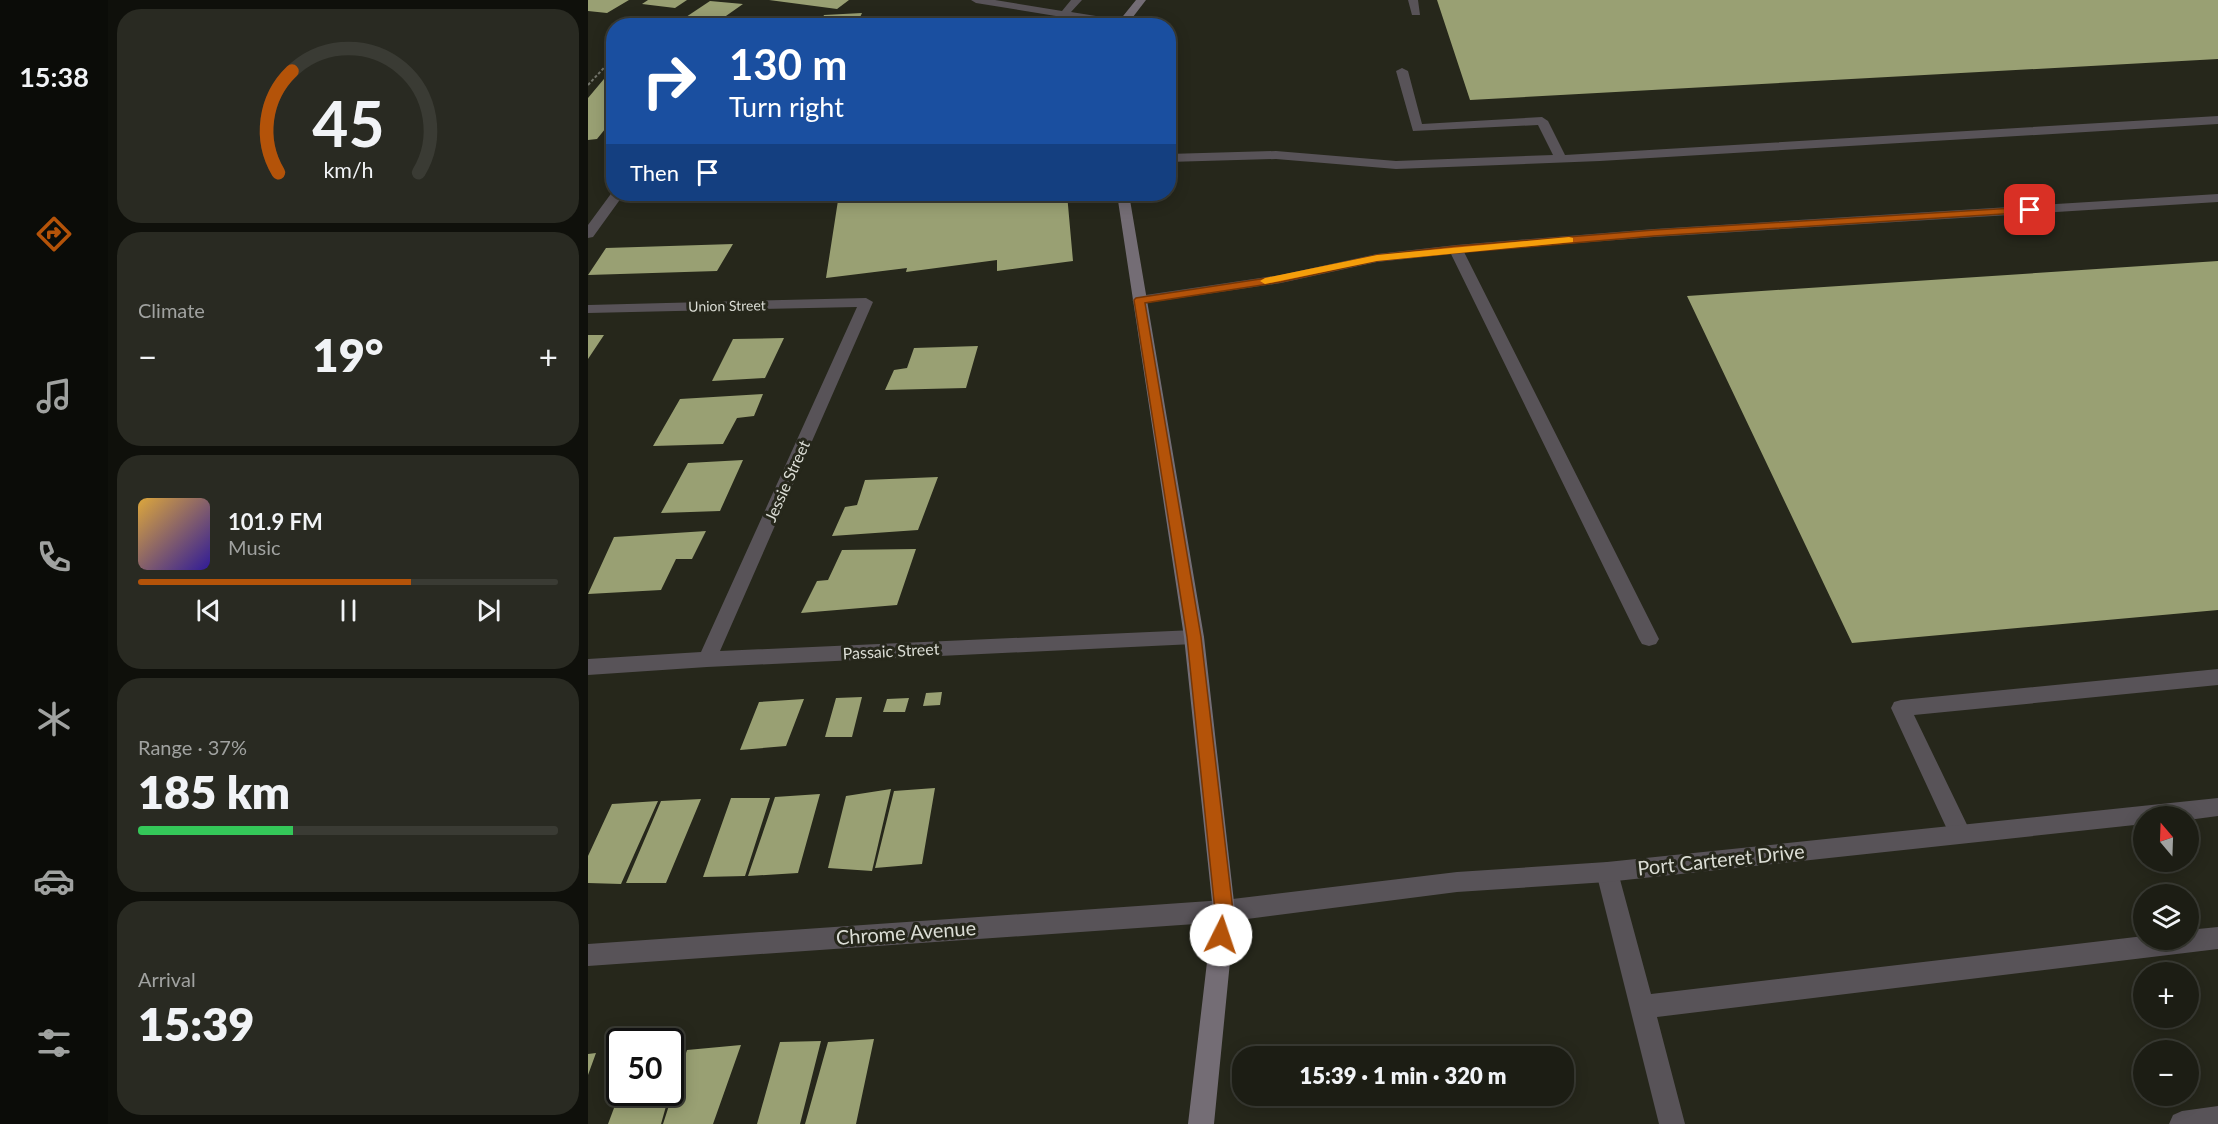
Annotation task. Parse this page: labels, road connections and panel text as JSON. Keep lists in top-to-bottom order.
{
  "streets": {
    "street": [
      "Union Street",
      "Jessie Street",
      "Passaic Street",
      "Port Carteret Drive",
      "Chrome Avenue"
    ]
  },
  "crossings": [
    ["Union Street", "Jessie Street"],
    ["Jessie Street", "Passaic Street"],
    ["Port Carteret Drive", "Chrome Avenue"]
  ],
  "north": "top",
  "page": {
    "tabs": "15:38",
    "turn": ["130 m", "Turn right"],
    "then": "Then",
    "tile": [
      "Climate",
      ["Range · 37%", "185 km"],
      ["Arrival", "15:39"]
    ],
    "heat": ["−", "19°", "+"],
    "song": ["101.9 FM", "Music"],
    "map_buttons": ["+", "−"],
    "limit": "50",
    "trip": "15:39 · 1 min · 320 m",
    "gauge": ["45", "km/h"]
  }
}
